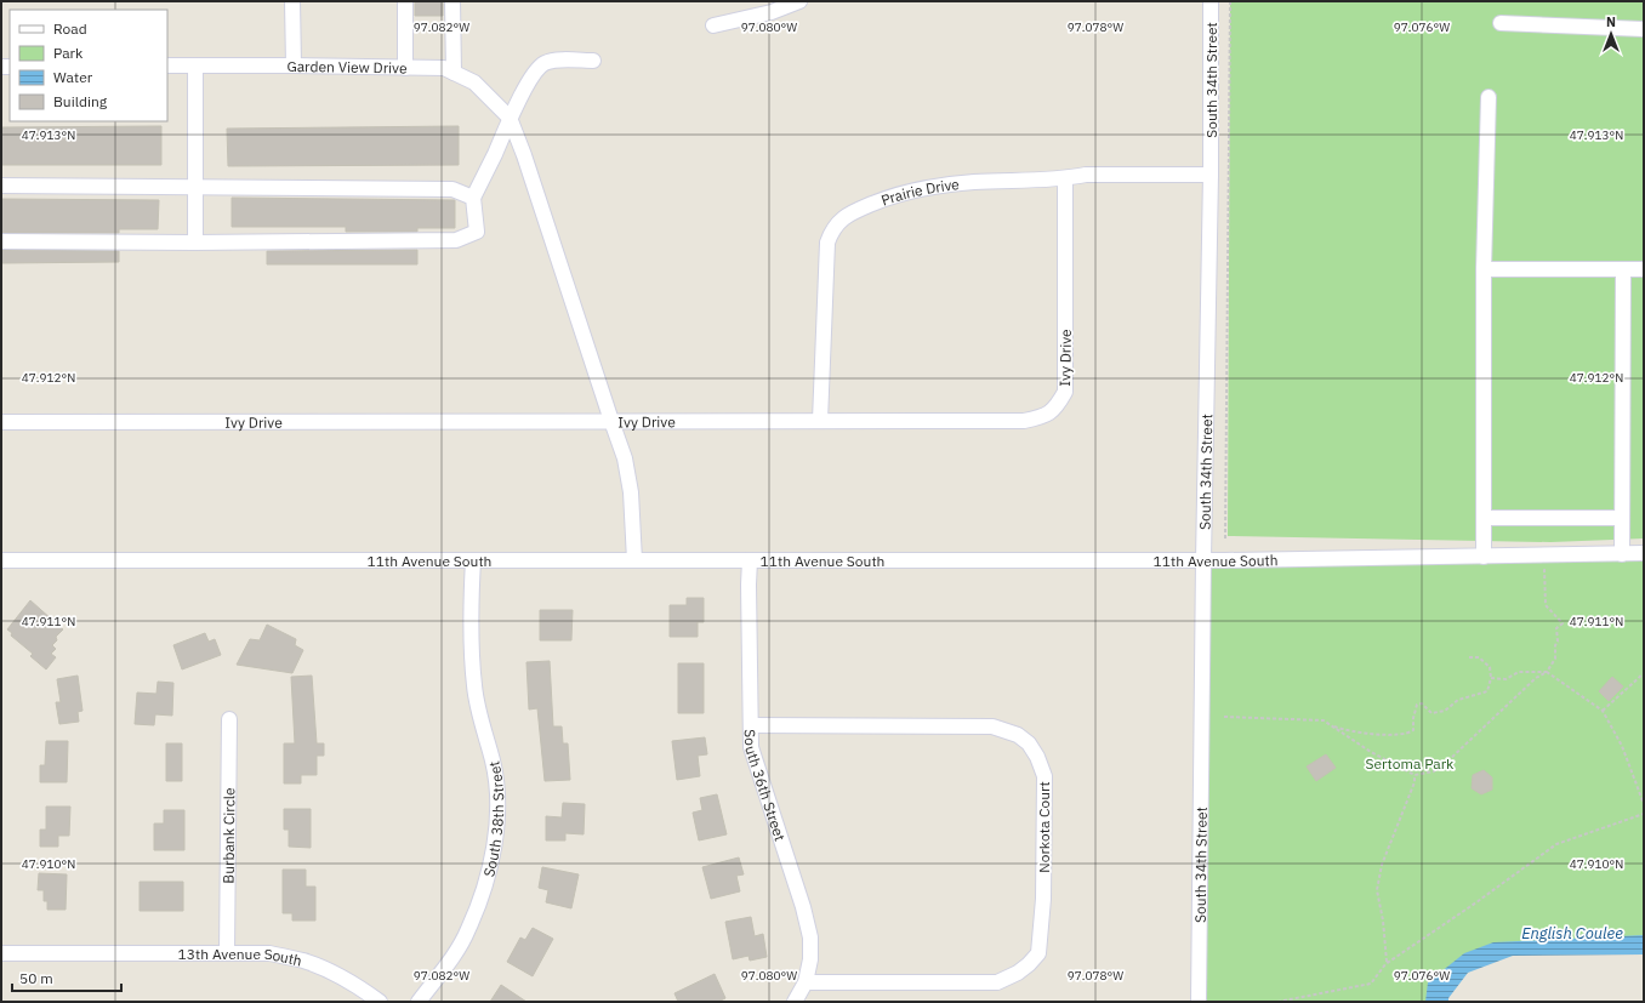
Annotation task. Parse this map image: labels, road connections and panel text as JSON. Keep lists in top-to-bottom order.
{
  "streets": {
    "street": [
      "Garden View Drive",
      "South 34th Street",
      "Prairie Drive",
      "Ivy Drive",
      "11th Avenue South",
      "South 36th Street",
      "South 38th Street",
      "Norkota Court",
      "Burbank Circle",
      "13th Avenue South"
    ]
  },
  "crossings": [
    ["South 34th Street", "Prairie Drive"],
    ["South 34th Street", "11th Avenue South"],
    ["Prairie Drive", "Ivy Drive"],
    ["11th Avenue South", "South 36th Street"],
    ["11th Avenue South", "South 38th Street"],
    ["South 36th Street", "Norkota Court"],
    ["Burbank Circle", "13th Avenue South"]
  ],
  "water": ["English Coulee"],
  "parks": ["Sertoma Park"],
  "legend": [
    "Road",
    "Park",
    "Water",
    "Building"
  ],
  "scale_bar": "50 m",
  "north": "top",
  "coordinates": [
    "97.082°W",
    "97.080°W",
    "97.078°W",
    "97.076°W",
    "47.913°N",
    "47.912°N",
    "47.911°N",
    "47.910°N"
  ]
}
